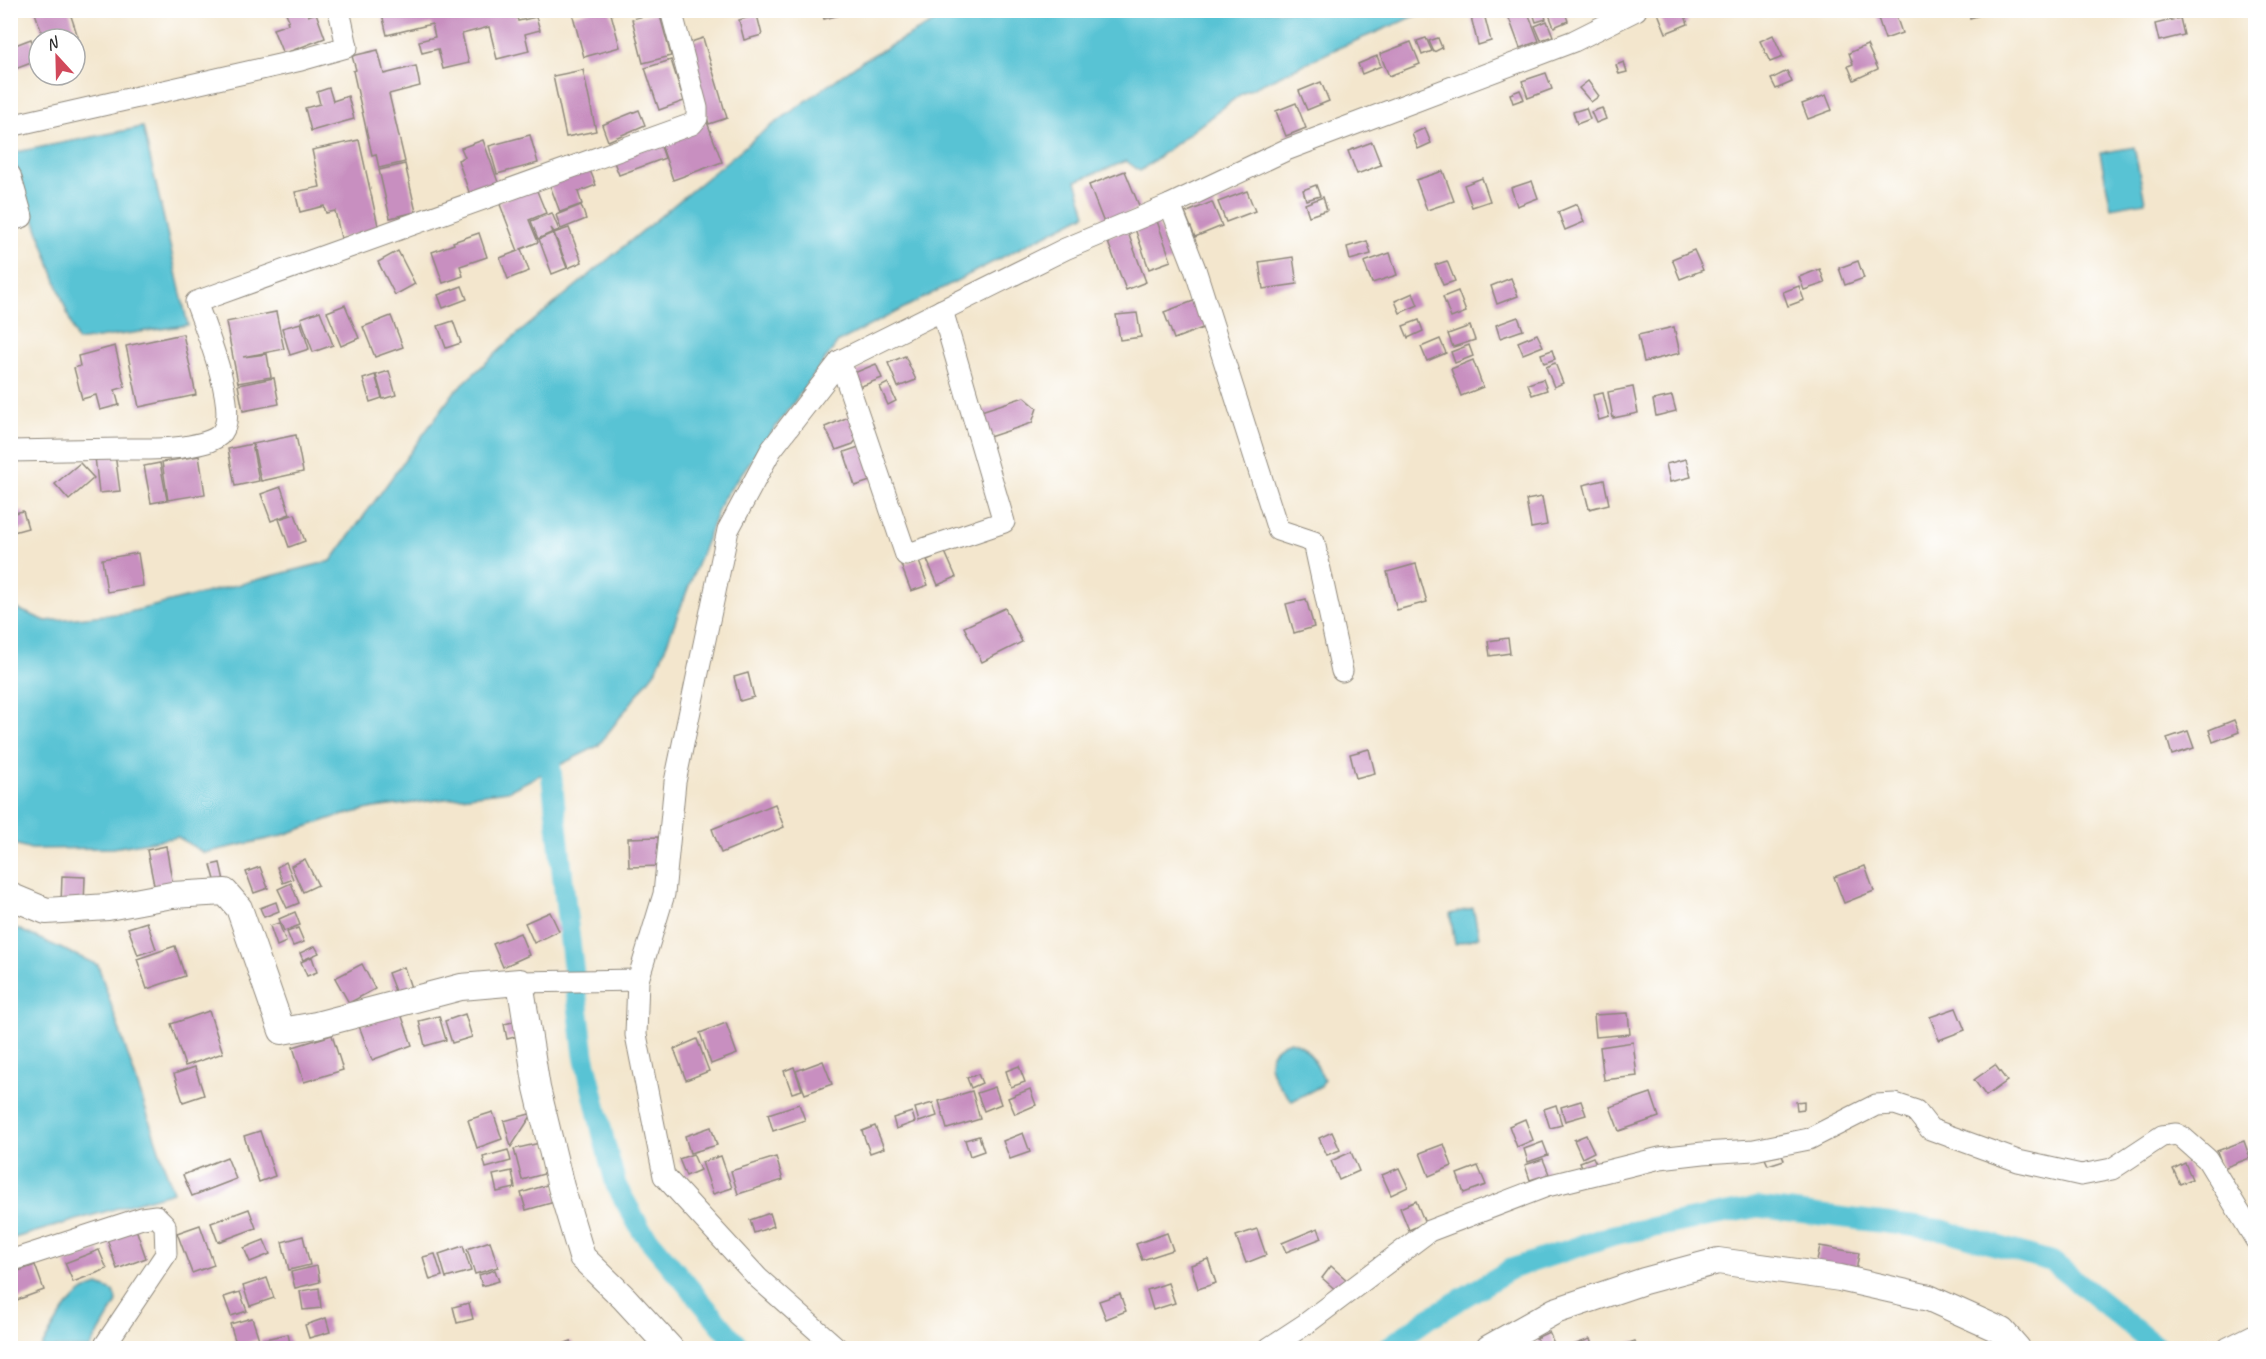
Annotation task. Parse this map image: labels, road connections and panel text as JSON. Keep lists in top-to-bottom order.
{
  "north": "top"
}
